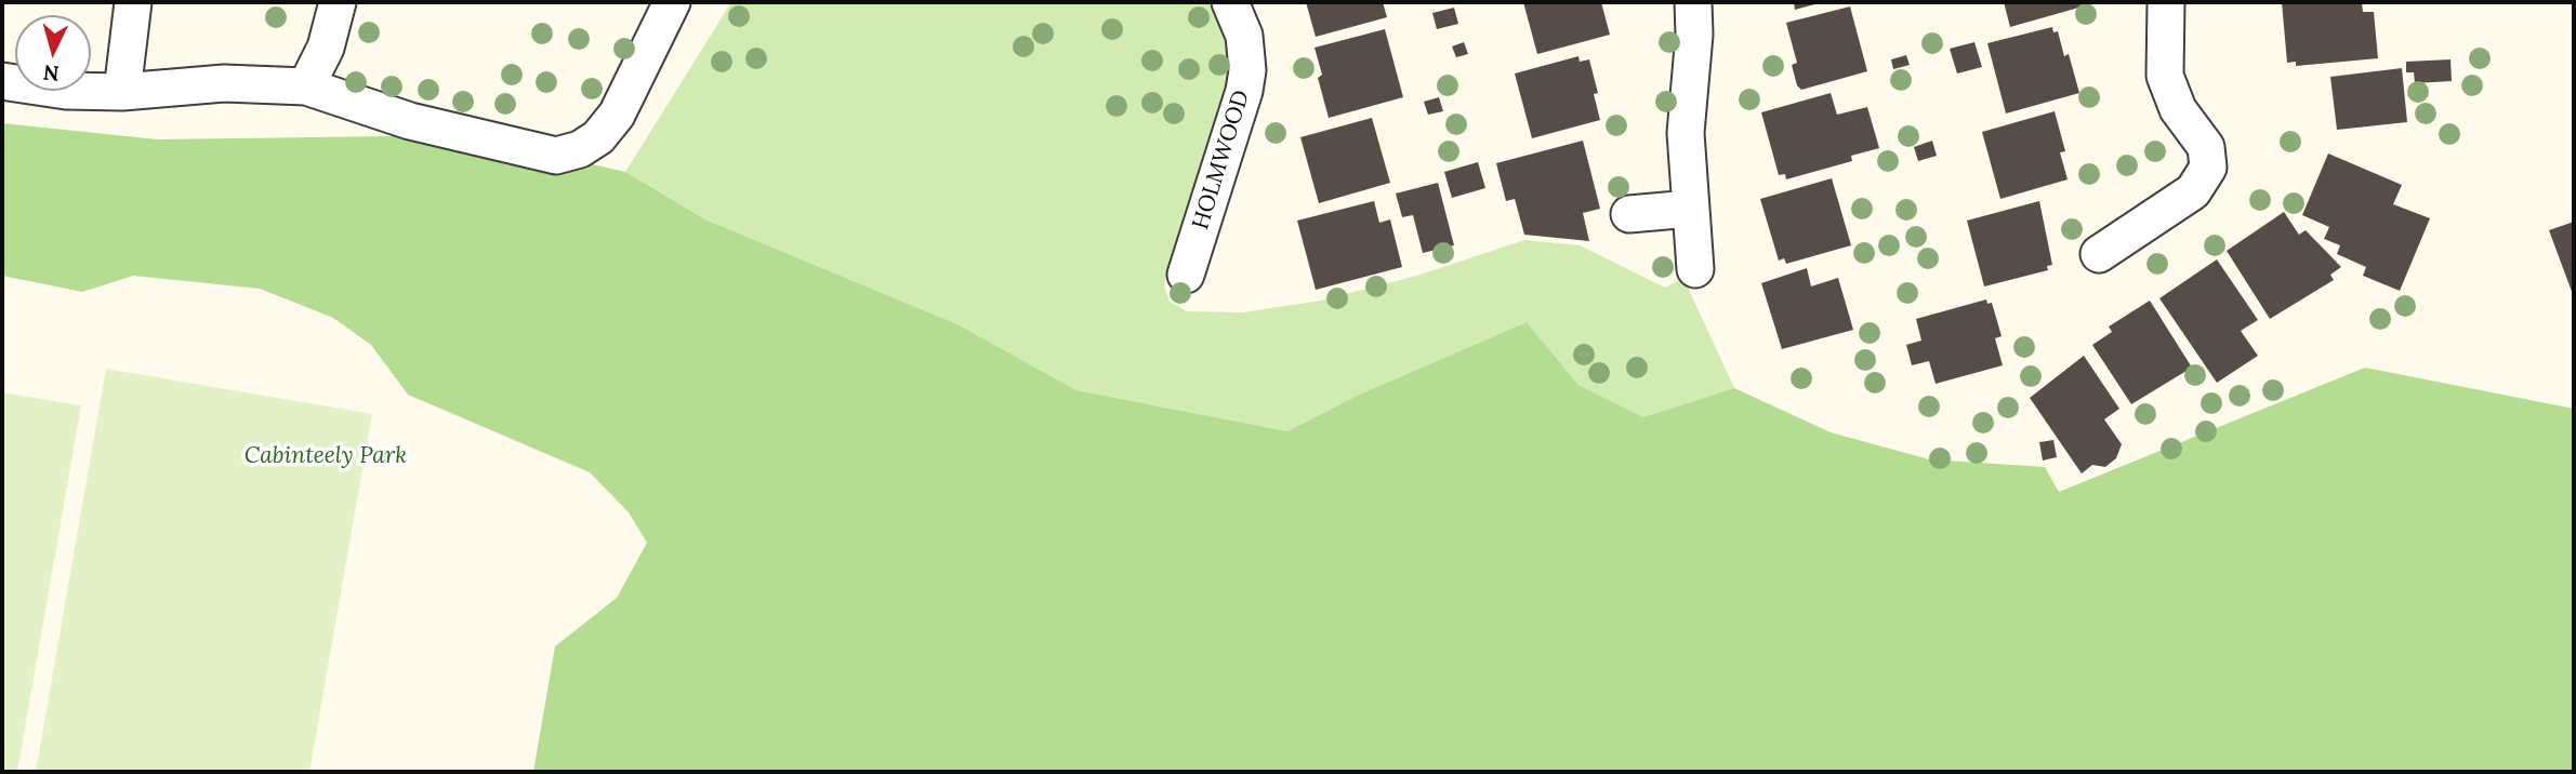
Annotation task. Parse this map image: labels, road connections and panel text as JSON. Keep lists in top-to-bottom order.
{
  "streets": {
    "street": ["HOLMWOOD"]
  },
  "parks": ["Cabinteely Park"],
  "north": "bottom"
}
